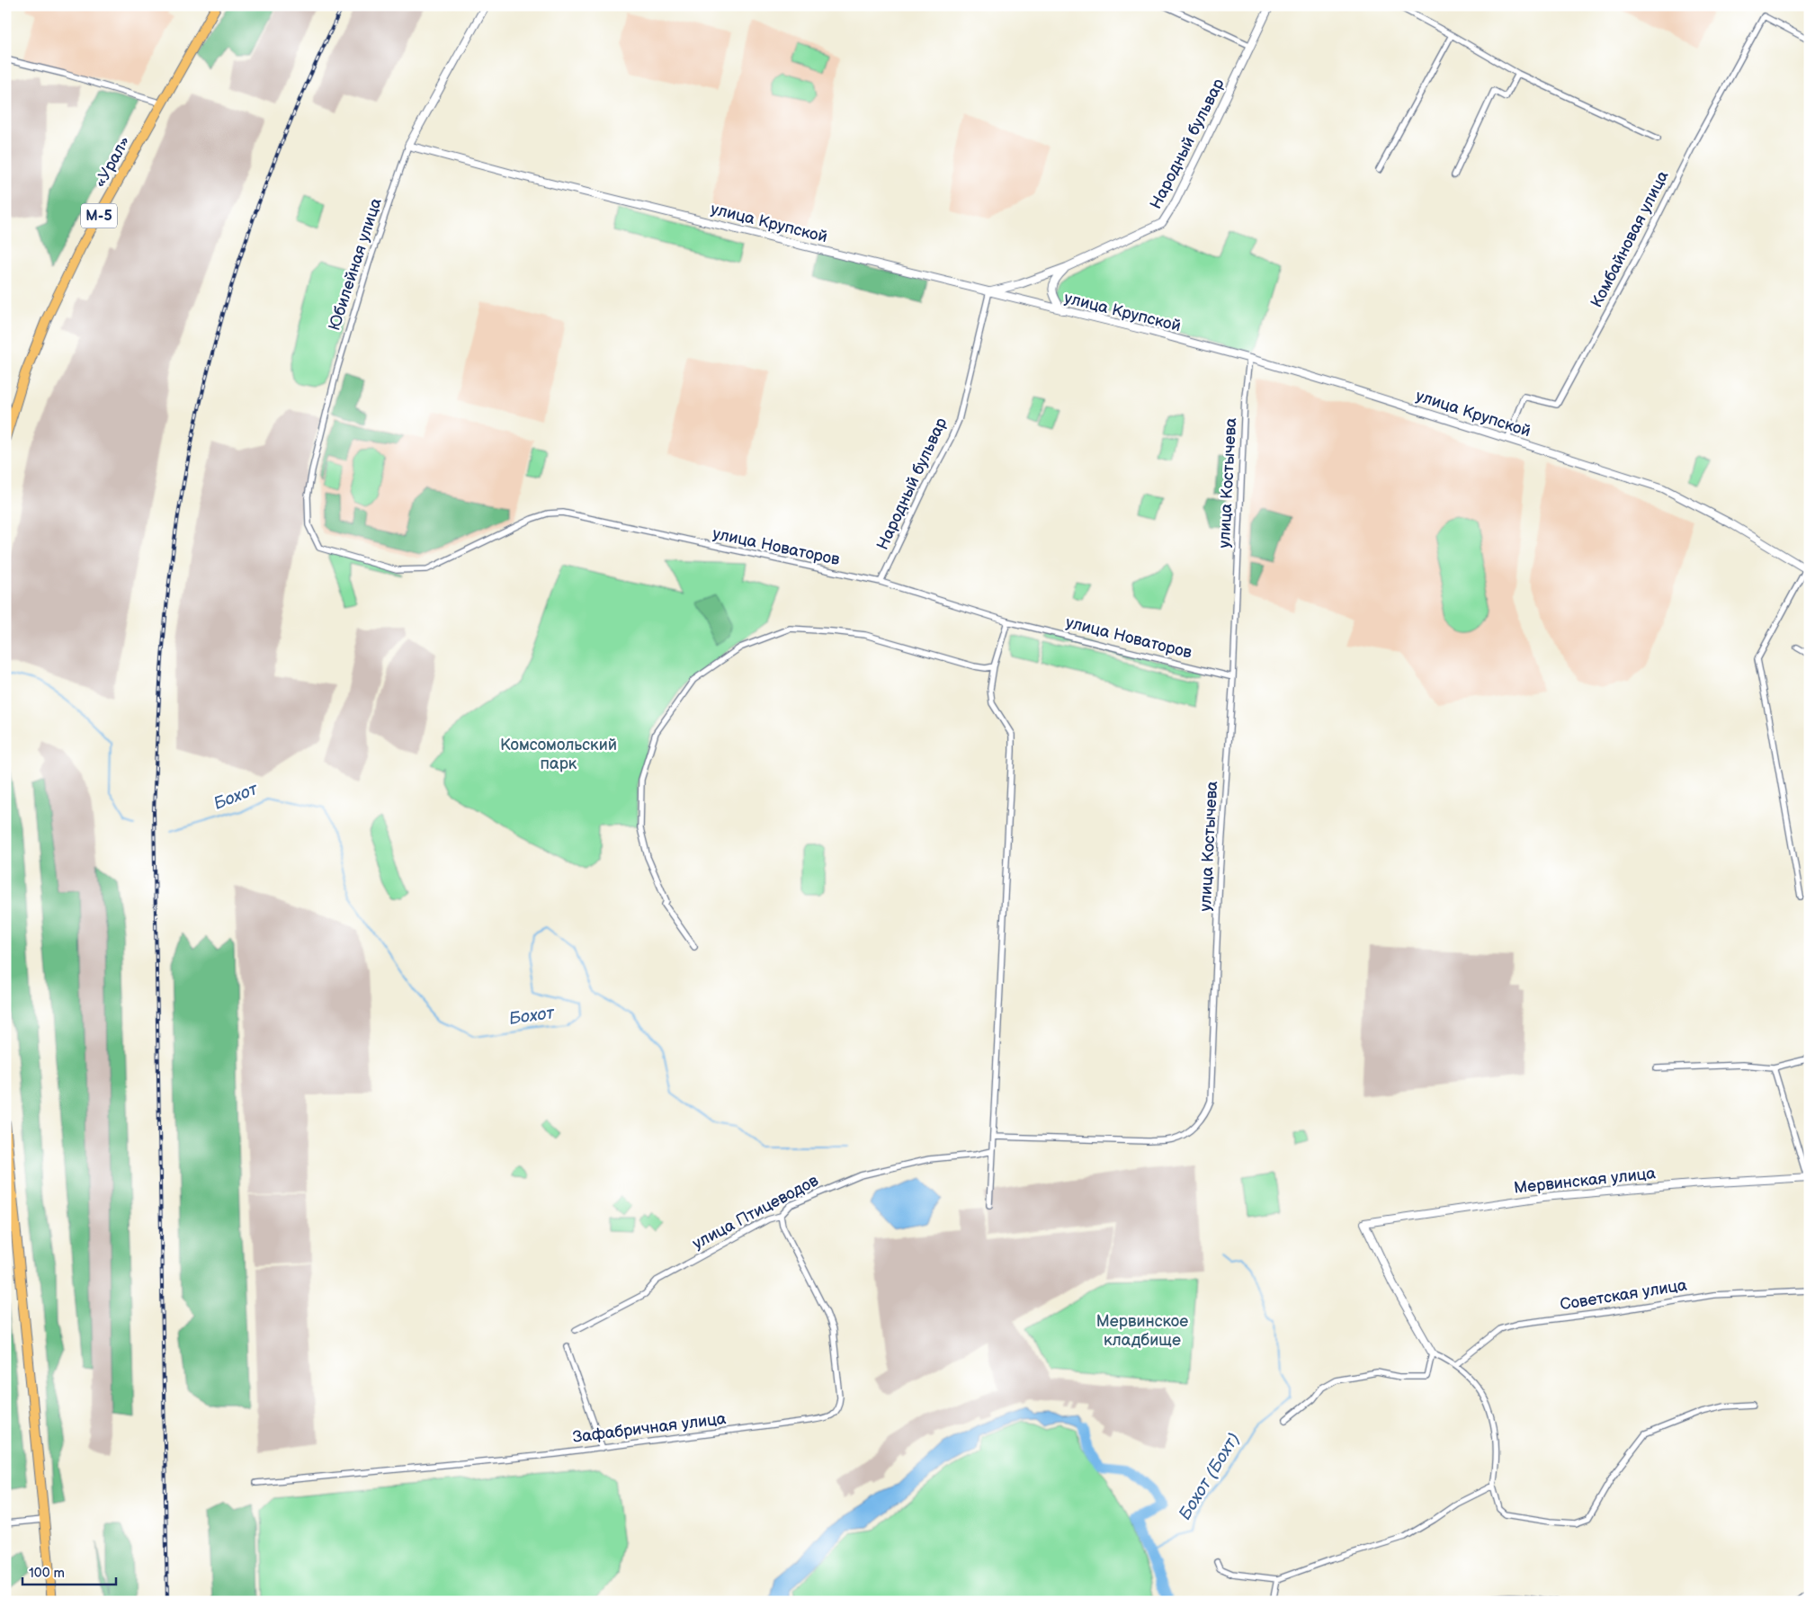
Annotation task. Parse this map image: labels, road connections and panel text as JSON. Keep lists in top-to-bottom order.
{
  "streets": {
    "highway": ["«Урал»", "М-5"],
    "street": [
      "Народный бульвар",
      "улица Крупской",
      "Комбайновая улица",
      "Юбилейная улица",
      "улица Костычева",
      "улица Новаторов",
      "Мервинская улица",
      "улица Птицеводов",
      "Советская улица",
      "Зафабричная улица"
    ]
  },
  "crossings": [
    ["Народный бульвар", "улица Крупской"],
    ["Народный бульвар", "улица Новаторов"],
    ["улица Крупской", "Комбайновая улица"],
    ["улица Крупской", "Юбилейная улица"],
    ["улица Крупской", "улица Костычева"],
    ["Юбилейная улица", "улица Новаторов"],
    ["улица Костычева", "улица Новаторов"],
    ["улица Птицеводов", "Зафабричная улица"]
  ],
  "water": ["Бохот", "Бохот (Бохт)"],
  "parks": ["Комсомольский парк", "Мервинское кладбище"],
  "scale_bar": "100 m"
}
